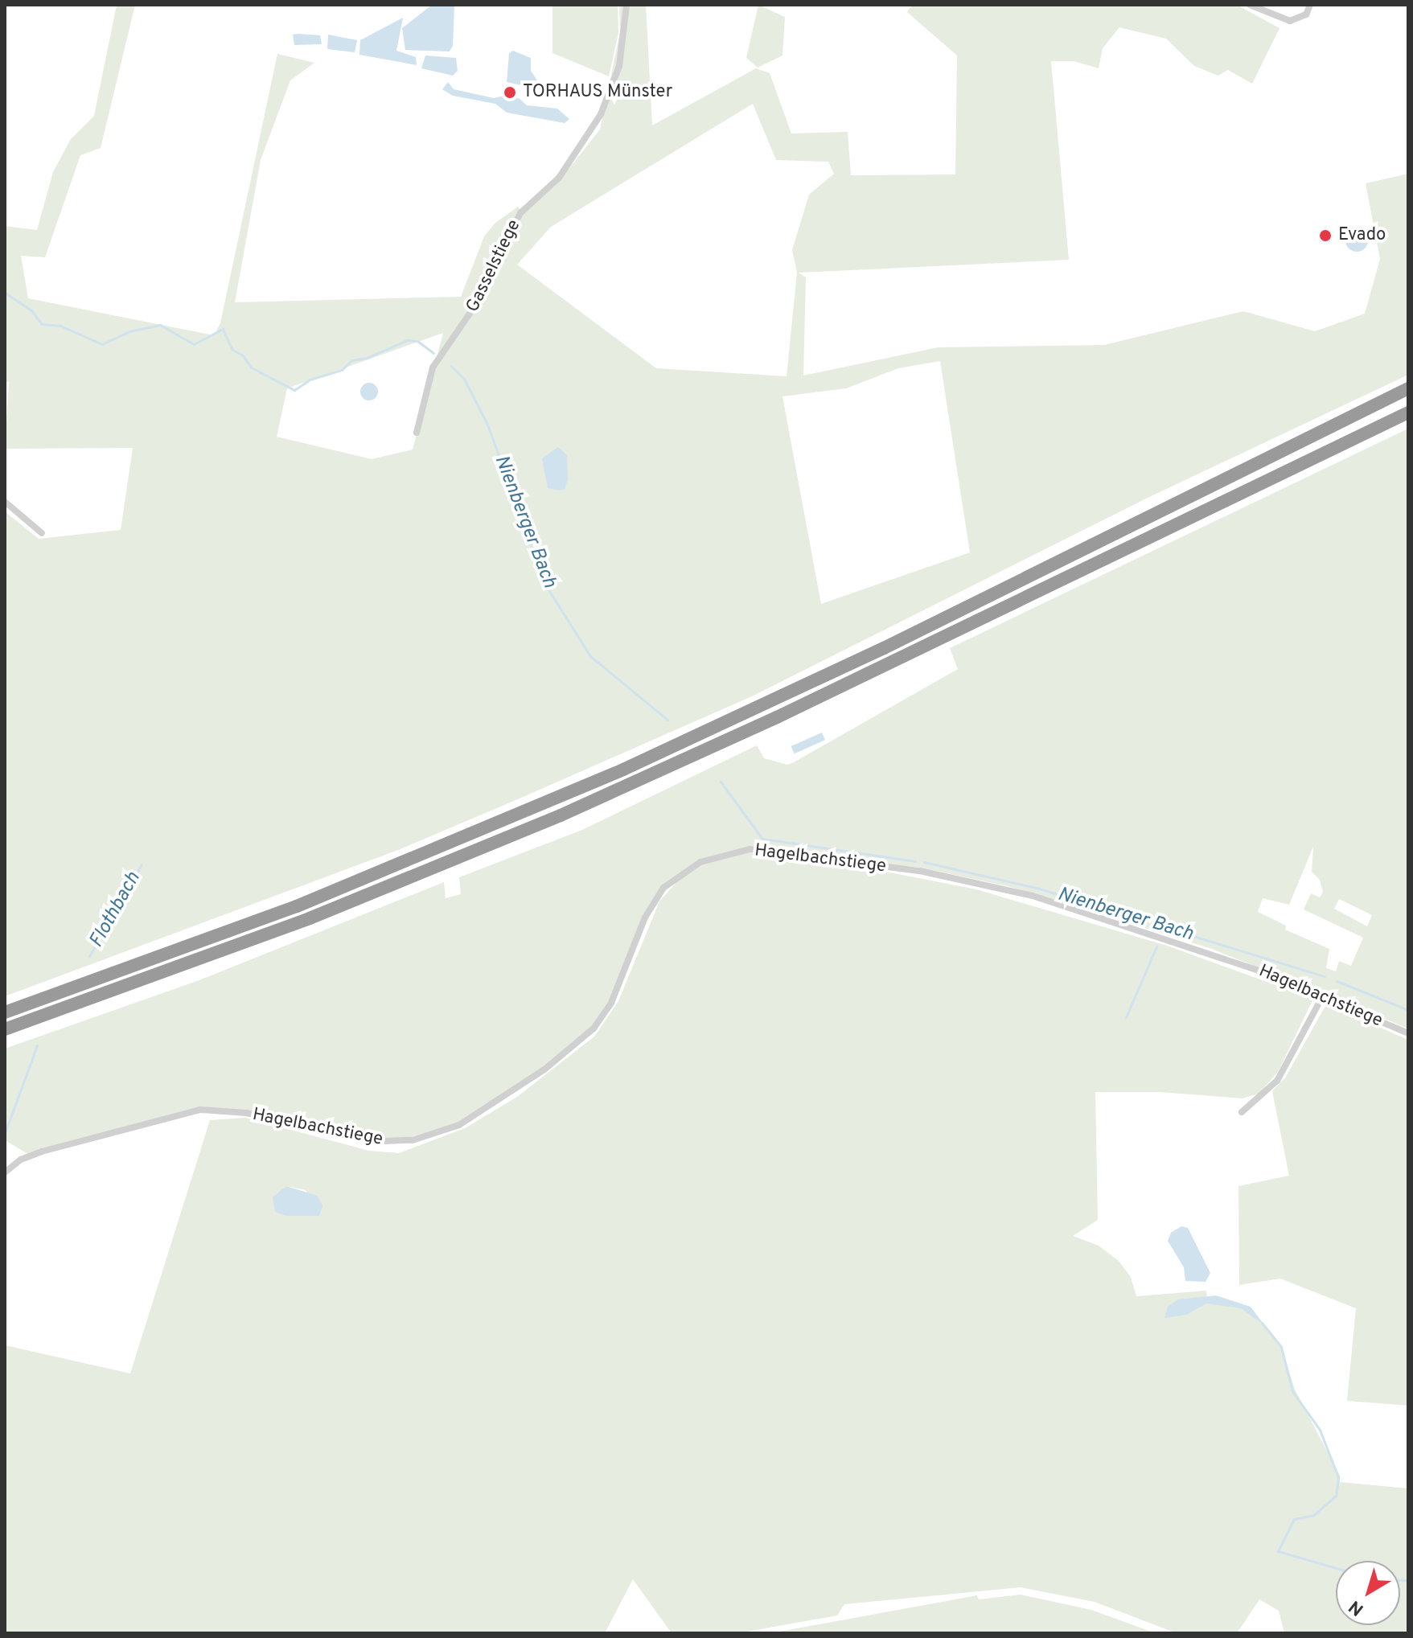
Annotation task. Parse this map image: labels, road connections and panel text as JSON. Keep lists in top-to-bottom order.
{
  "streets": {
    "street": ["Gasselstiege", "Hagelbachstiege"]
  },
  "water": ["Nienberger Bach", "Flothbach"],
  "places": ["TORHAUS Münster", "Evado"],
  "north": "bottom left"
}
